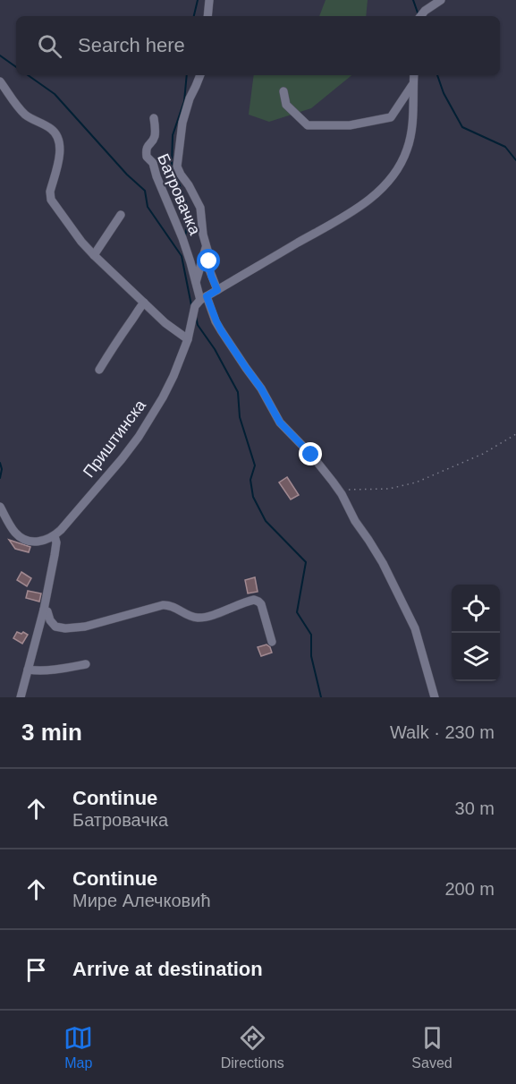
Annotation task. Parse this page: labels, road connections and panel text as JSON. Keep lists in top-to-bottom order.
{
  "streets": {
    "street": ["Батровачка", "Приштинска"]
  },
  "crossings": [
    ["Батровачка", "Приштинска"]
  ],
  "page": {
    "search": "Search here",
    "heading": ["3 min", "Walk · 230 m"],
    "list": [
      ["Continue", "Батровачка", "30 m"],
      ["Continue", "Мире Алечковић", "200 m"],
      "Arrive at destination"
    ],
    "nav": ["Map", "Directions", "Saved"]
  }
}
